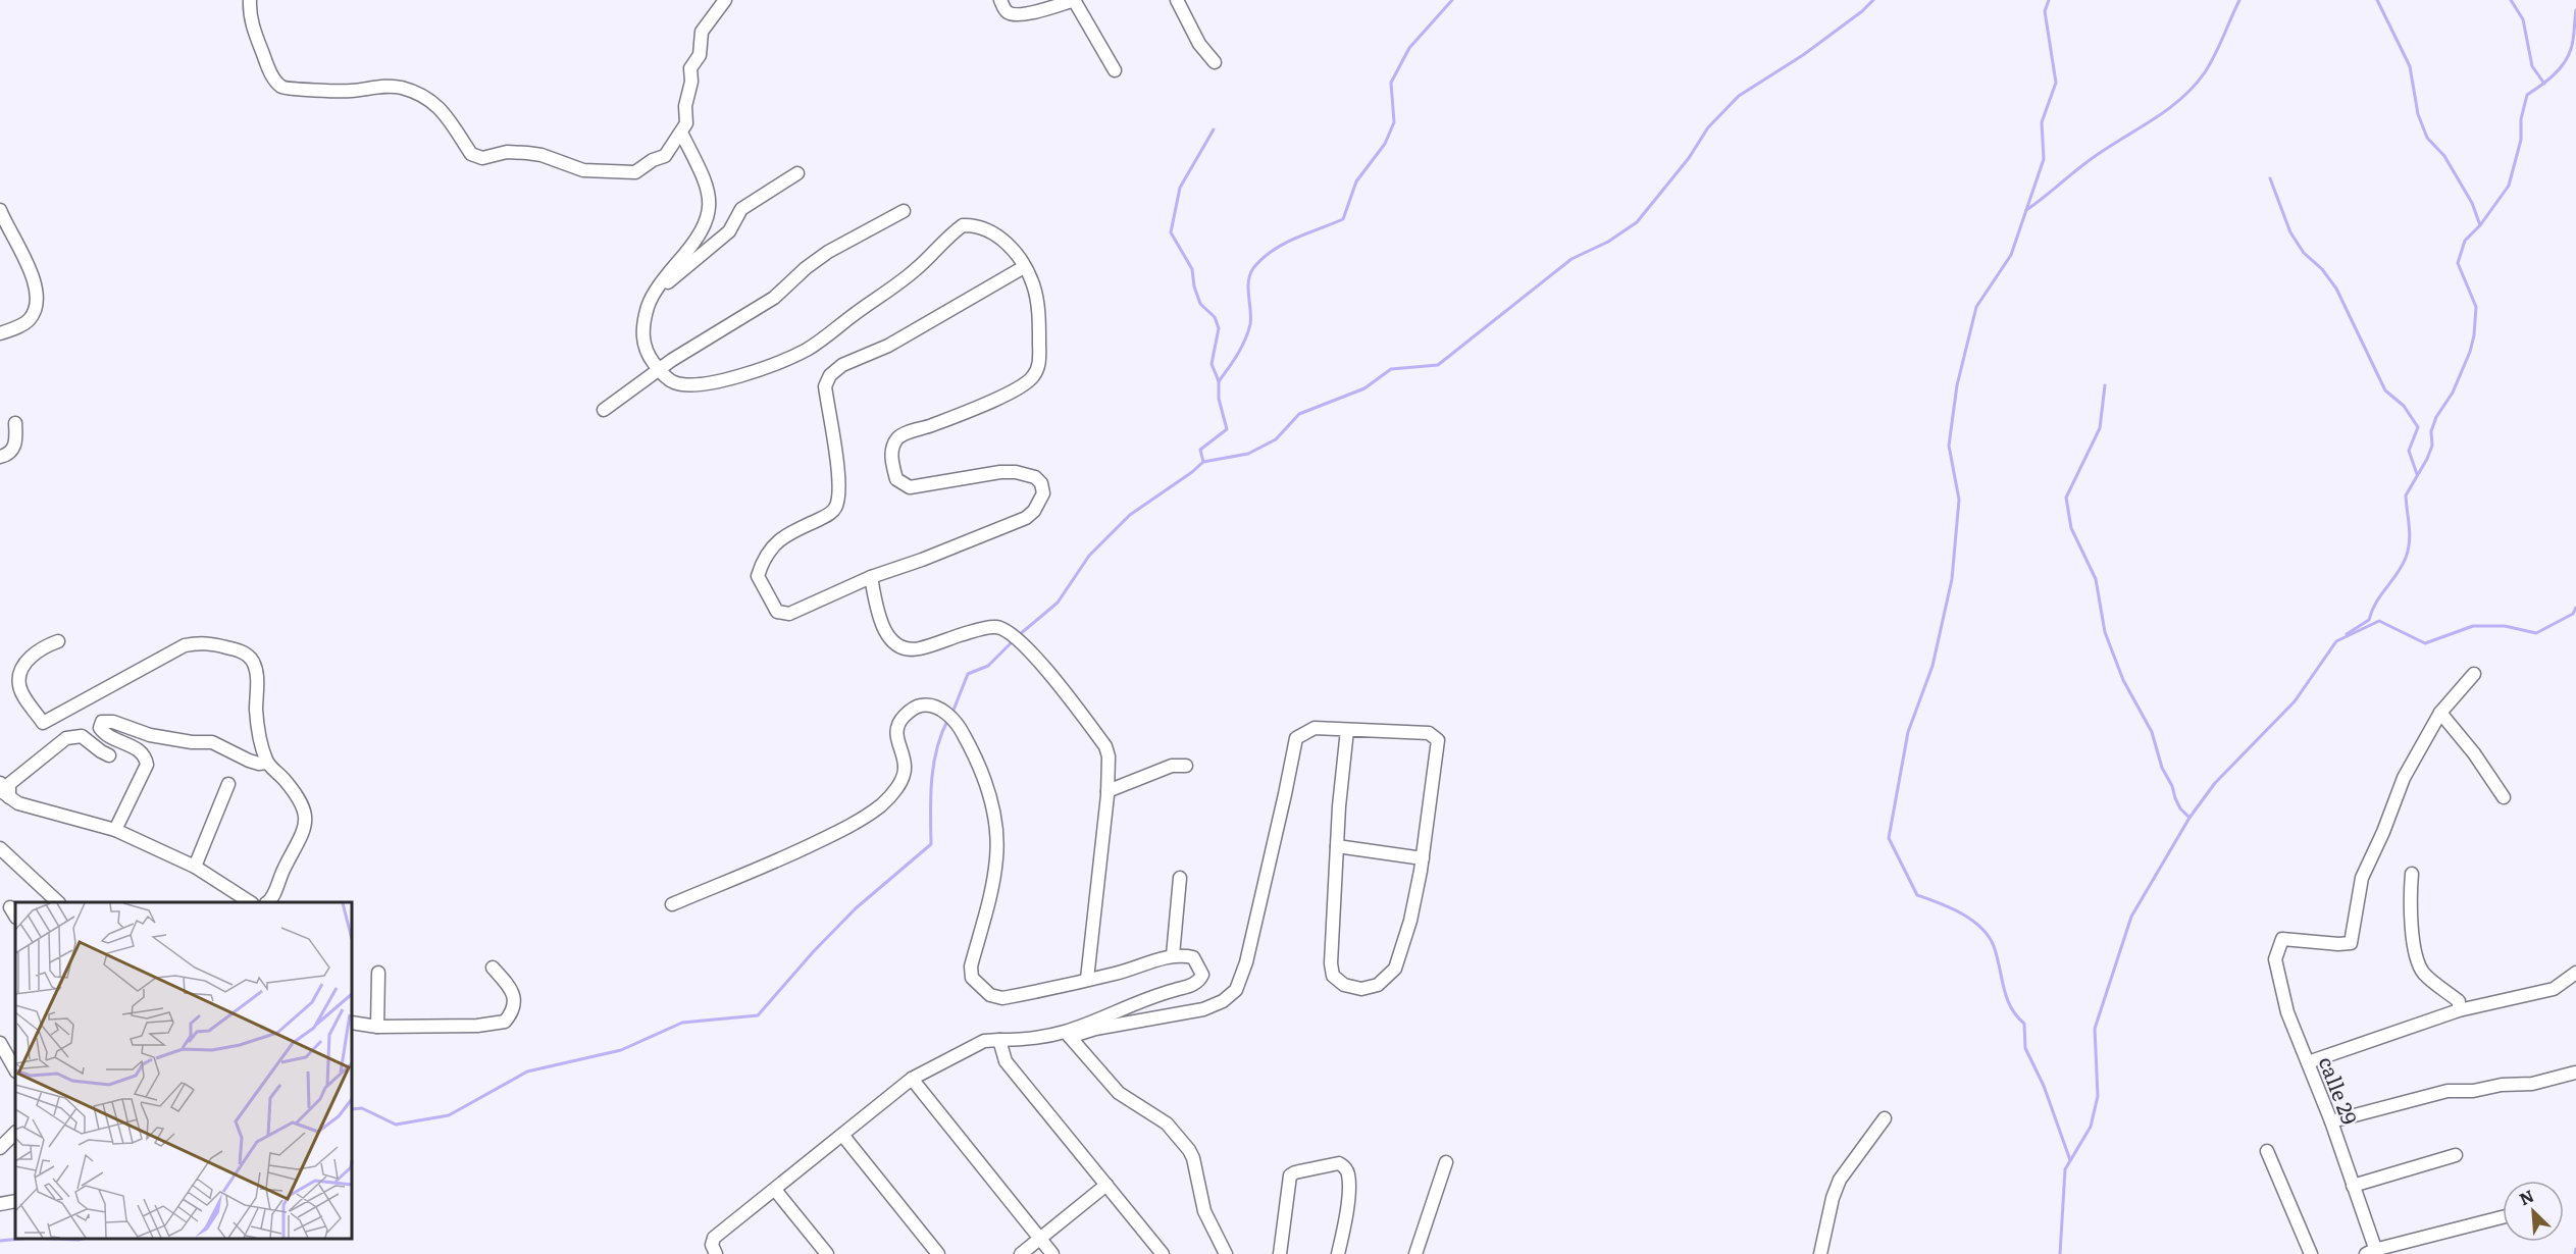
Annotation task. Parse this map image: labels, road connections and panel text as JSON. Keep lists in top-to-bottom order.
{
  "streets": {
    "street": ["calle 29"]
  },
  "north": "top left"
}
